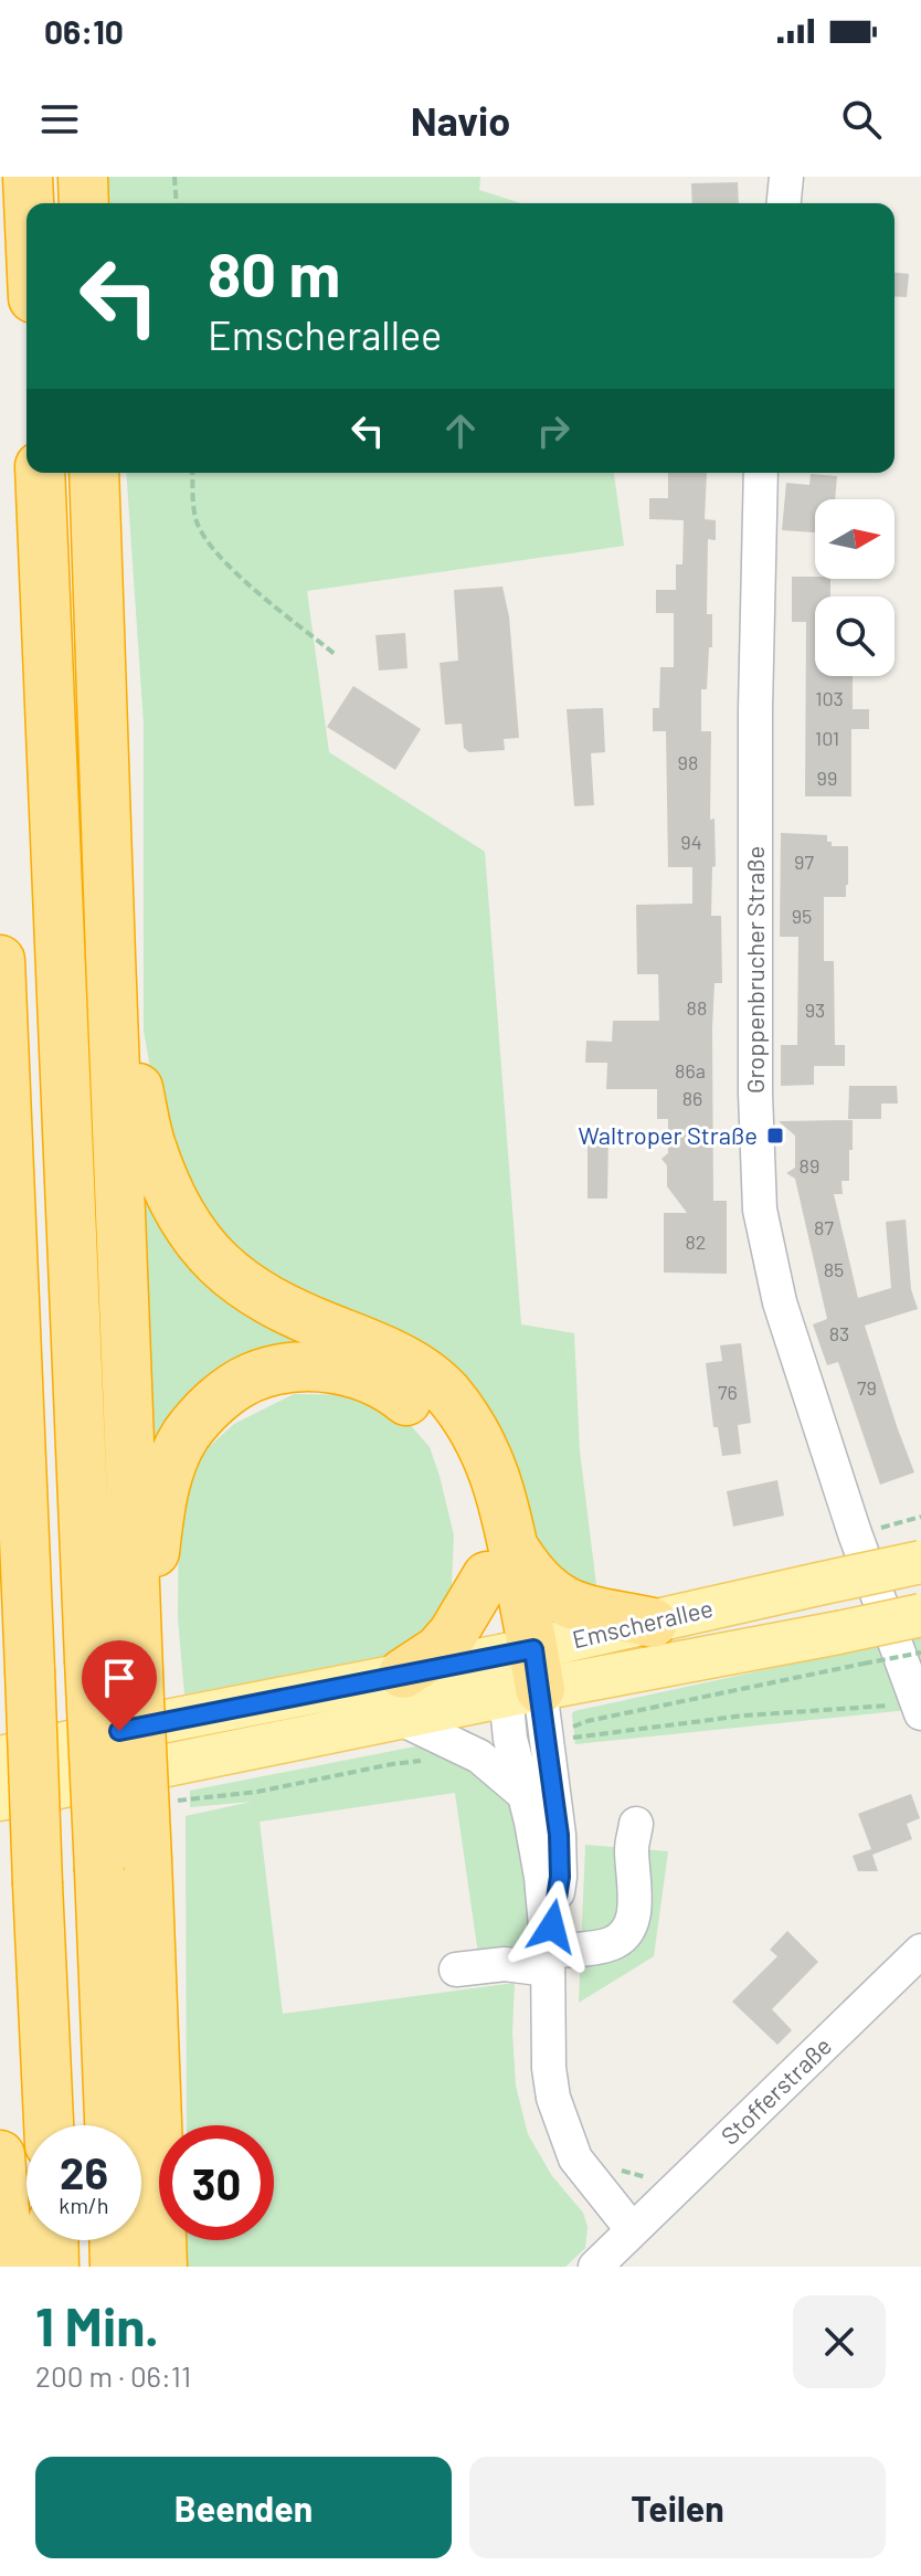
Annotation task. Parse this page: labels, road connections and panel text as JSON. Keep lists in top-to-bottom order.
{
  "streets": {
    "main road": ["Emscherallee"],
    "street": ["Groppenbrucher Straße", "Stofferstraße"]
  },
  "places": {
    "transit": ["Waltroper Straße"]
  },
  "house_numbers": [
    "103",
    "101",
    "98",
    "99",
    "94",
    "97",
    "95",
    "88",
    "93",
    "86a",
    "86",
    "89",
    "87",
    "82",
    "85",
    "83",
    "79",
    "76"
  ],
  "north": "right",
  "page": {
    "status": "06:10",
    "header": "Navio",
    "turn": ["80 m", "Emscherallee"],
    "speed": "26 km/h",
    "limit": "30",
    "heading": ["1 Min.", "200 m · 06:11"],
    "buttons": ["Beenden", "Teilen"]
  }
}
